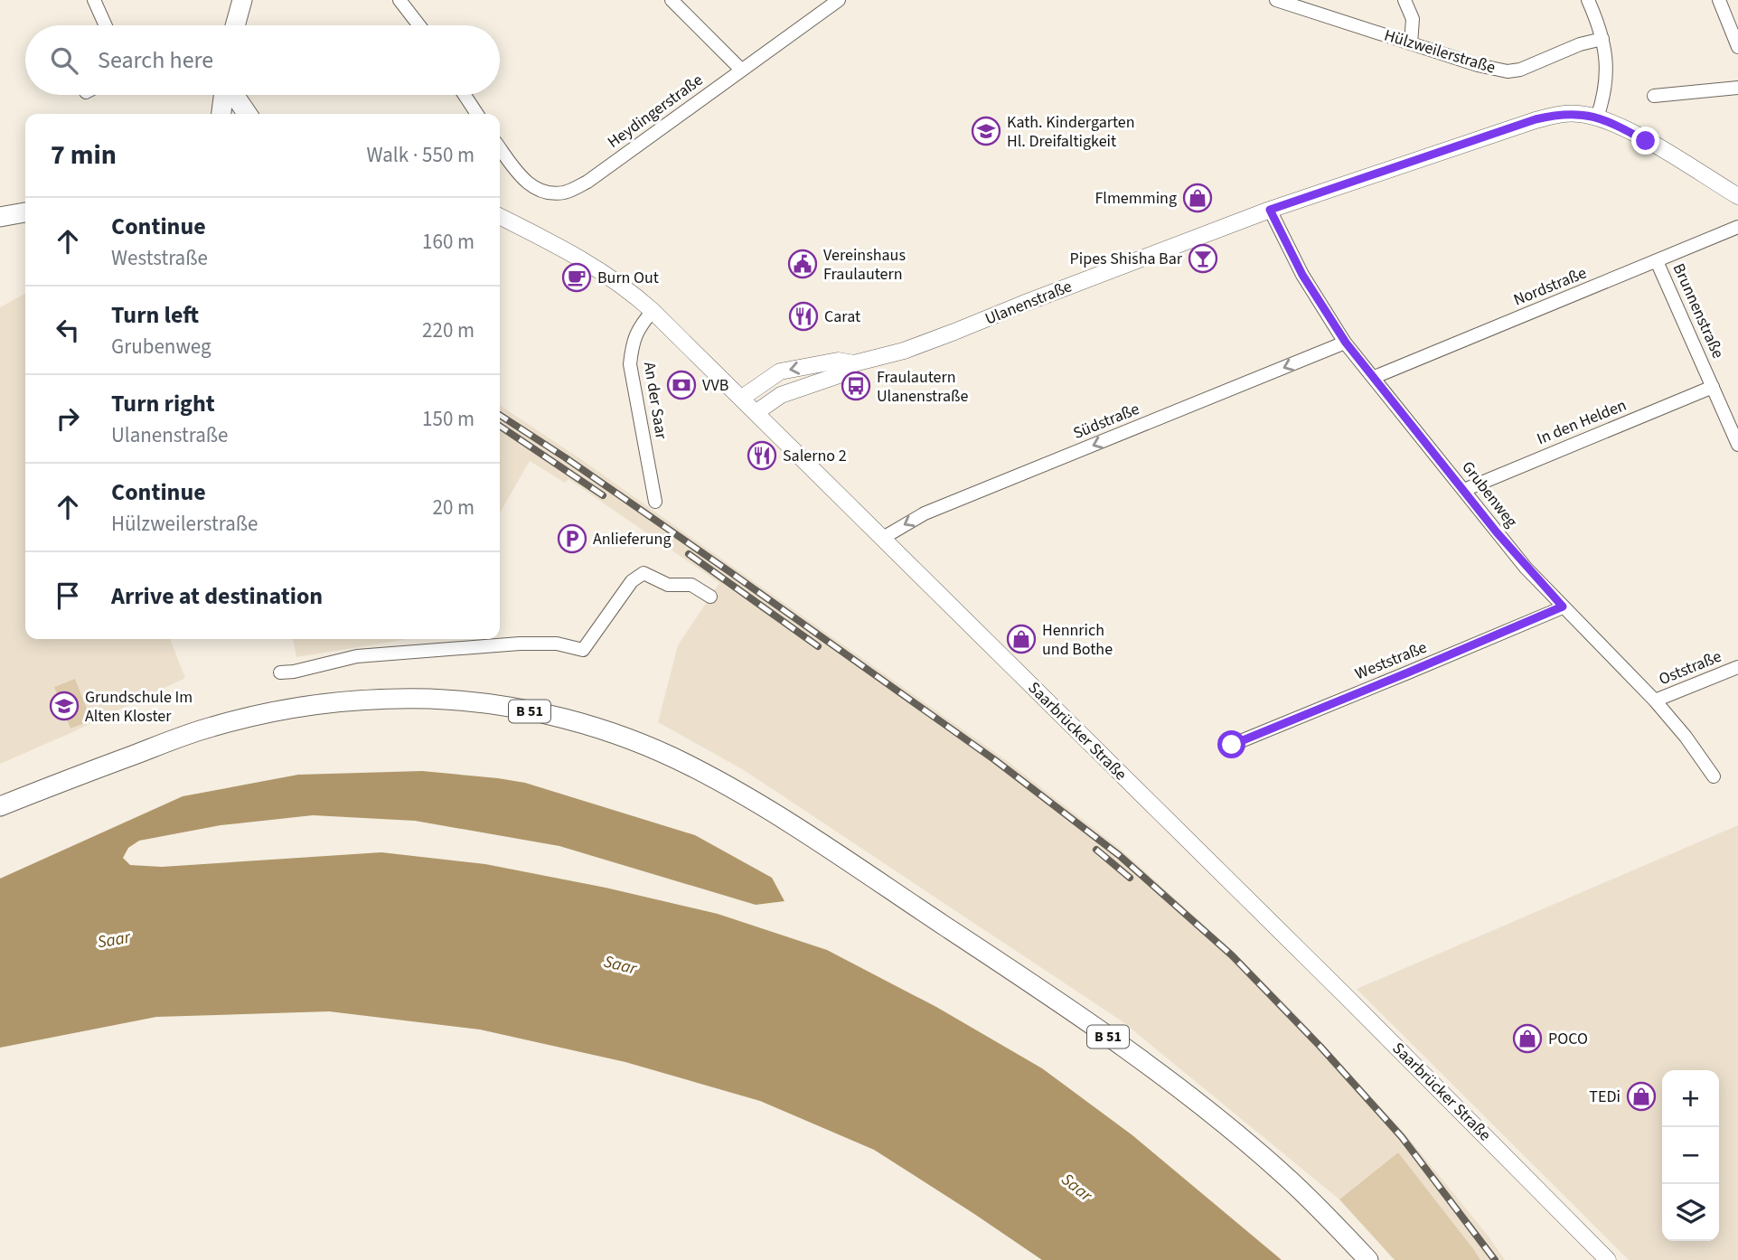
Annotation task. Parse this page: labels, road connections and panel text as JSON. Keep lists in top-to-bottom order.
{
  "streets": {
    "main road": ["B 51"],
    "street": [
      "Hülzweilerstraße",
      "Heydingerstraße",
      "Nordstraße",
      "Ulanenstraße",
      "Brunnenstraße",
      "An der Saar",
      "Südstraße",
      "In den Helden",
      "Grubenweg",
      "Weststraße",
      "Oststraße",
      "Saarbrücker Straße"
    ]
  },
  "crossings": [
    ["Nordstraße", "Brunnenstraße"],
    ["Nordstraße", "Grubenweg"],
    ["Ulanenstraße", "Grubenweg"],
    ["Ulanenstraße", "Saarbrücker Straße"],
    ["Brunnenstraße", "In den Helden"],
    ["An der Saar", "Saarbrücker Straße"],
    ["Südstraße", "Grubenweg"],
    ["Südstraße", "Saarbrücker Straße"],
    ["In den Helden", "Grubenweg"],
    ["Grubenweg", "Weststraße"],
    ["Grubenweg", "Oststraße"]
  ],
  "one_way": ["Südstraße"],
  "water": ["Saar"],
  "places": {
    "school or university": ["Kath. Kindergarten Hl. Dreifaltigkeit", "Grundschule Im Alten Kloster"],
    "shop": [
      "Flmemming",
      "Hennrich und Bothe",
      "POCO",
      "TEDi"
    ],
    "bar": ["Pipes Shisha Bar"],
    "public building": ["Vereinshaus Fraulautern"],
    "cafe": ["Burn Out"],
    "restaurant": ["Carat", "Salerno 2"],
    "bank": ["VVB"],
    "bus stop": ["Fraulautern Ulanenstraße"],
    "parking": ["Anlieferung"]
  },
  "page": {
    "search": "Search here",
    "heading": ["7 min", "Walk · 550 m"],
    "list": [
      ["Continue", "Weststraße", "160 m"],
      ["Turn left", "Grubenweg", "220 m"],
      ["Turn right", "Ulanenstraße", "150 m"],
      ["Continue", "Hülzweilerstraße", "20 m"],
      "Arrive at destination"
    ],
    "map_buttons": ["+", "−"]
  }
}
